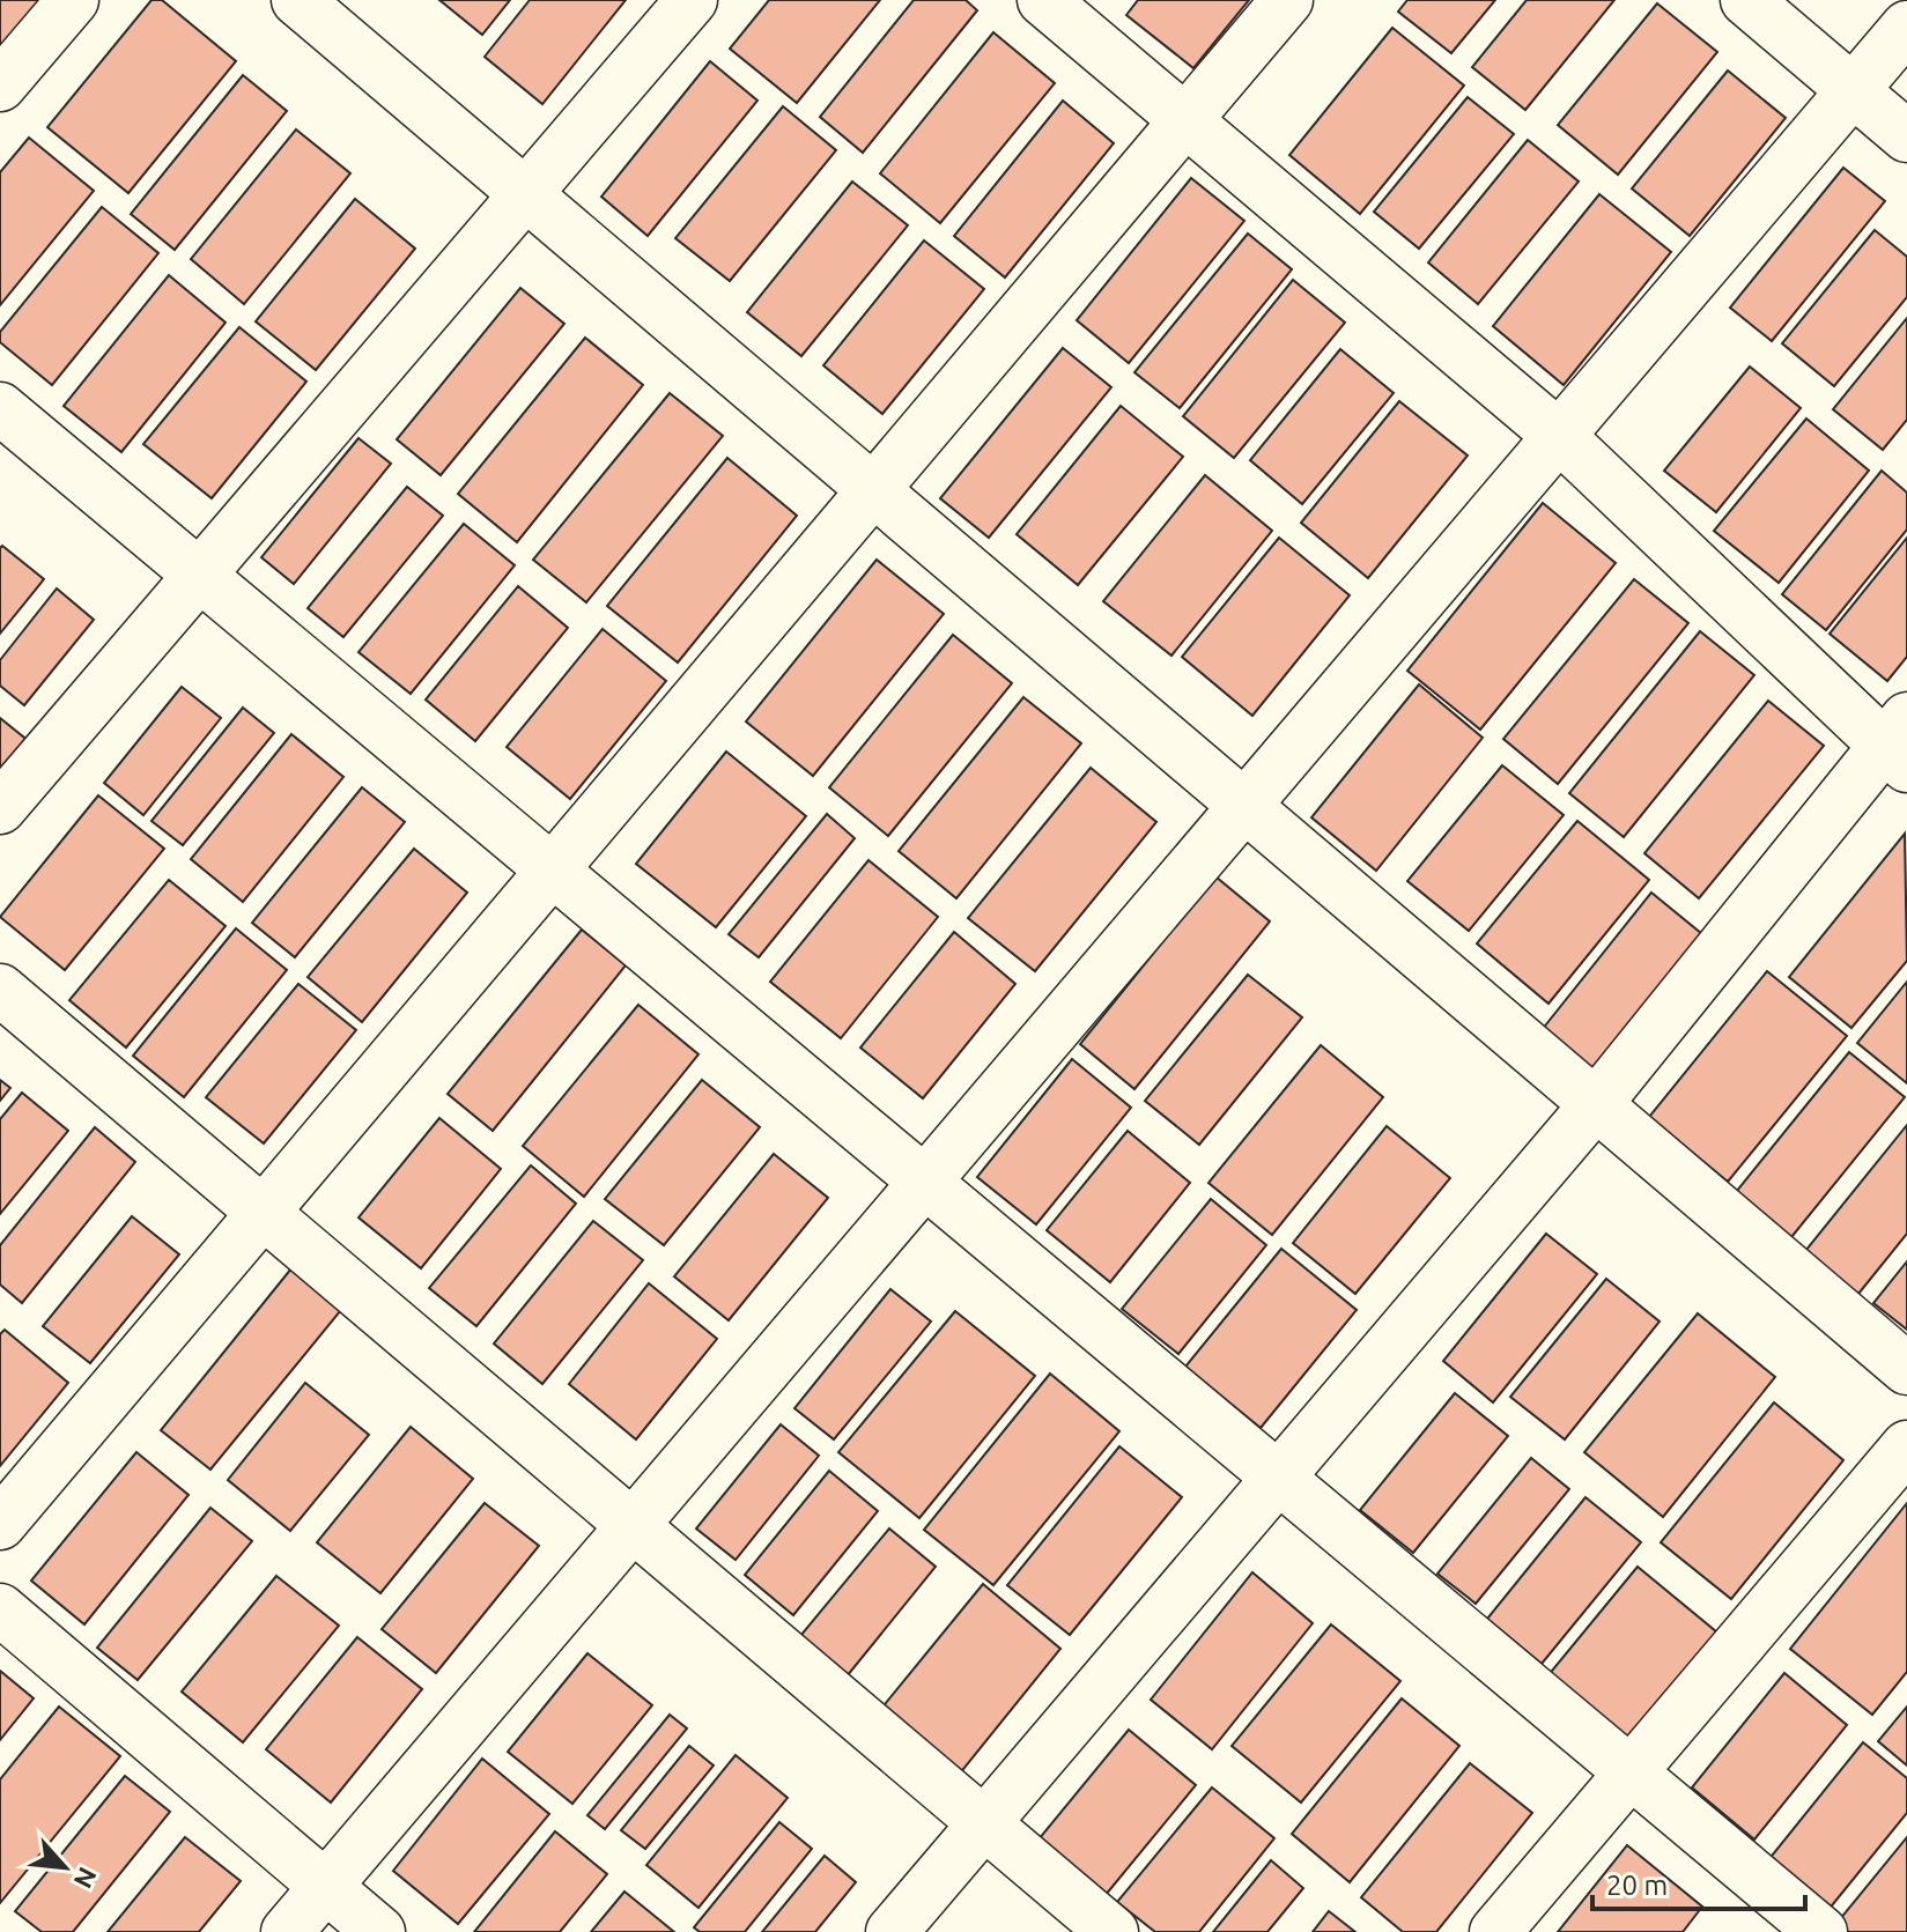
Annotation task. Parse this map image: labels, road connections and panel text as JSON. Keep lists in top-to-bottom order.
{
  "scale_bar": "20 m",
  "north": "bottom right"
}
